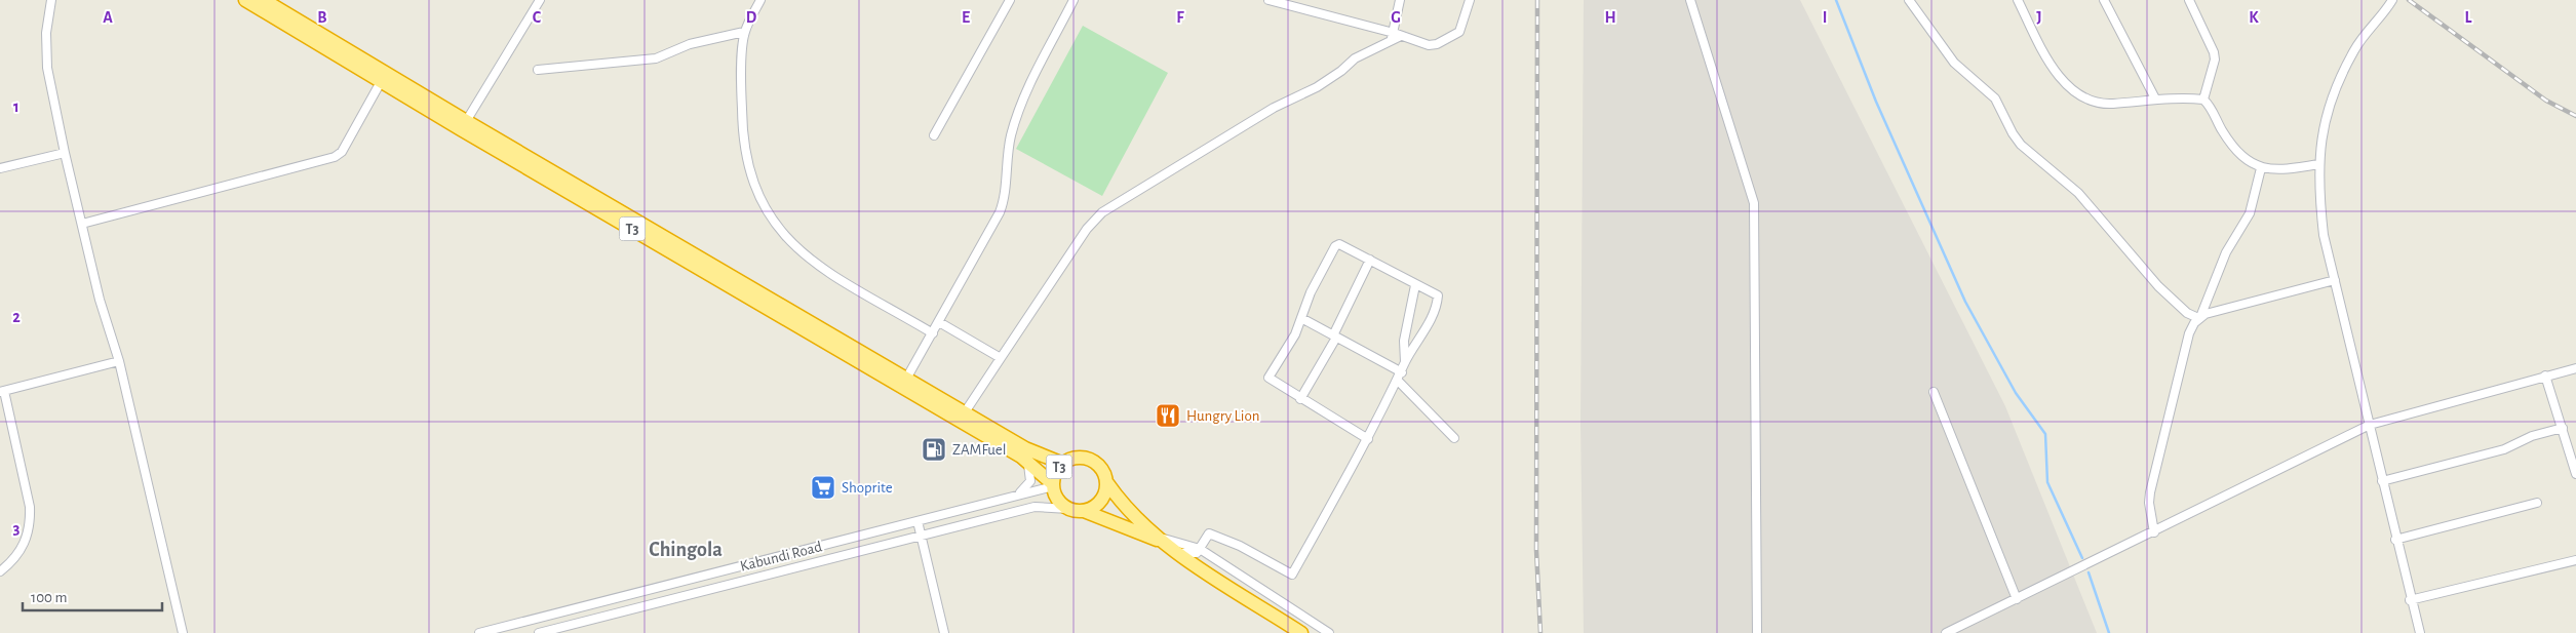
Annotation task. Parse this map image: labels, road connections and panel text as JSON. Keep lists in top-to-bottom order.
{
  "streets": {
    "highway": ["T3"],
    "street": ["Kabundi Road"]
  },
  "crossings": [
    ["T3", "Kabundi Road"]
  ],
  "districts": ["Chingola"],
  "places": {
    "restaurant": ["Hungry Lion"],
    "fuel station": ["ZAMFuel"],
    "supermarket": ["Shoprite"]
  },
  "scale_bar": "100 m",
  "grid": {
    "columns": [
      "A",
      "B",
      "C",
      "D",
      "E",
      "F",
      "G",
      "H",
      "I",
      "J",
      "K",
      "L"
    ],
    "rows": ["1", "2", "3"]
  }
}
